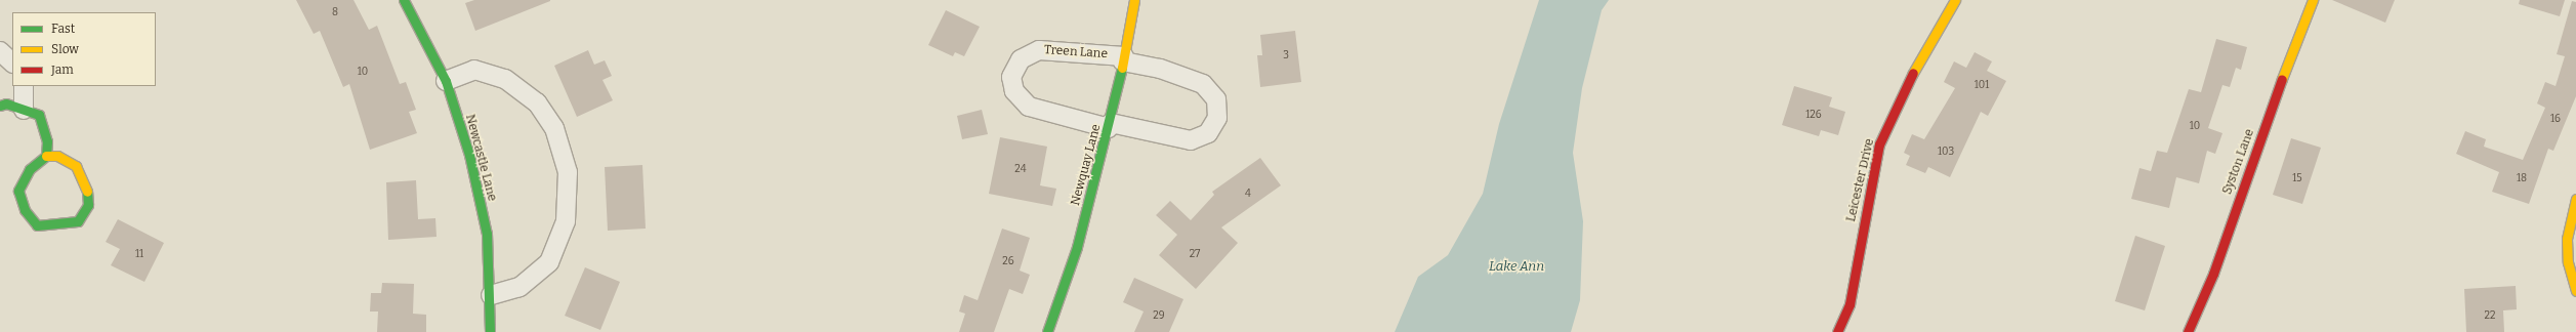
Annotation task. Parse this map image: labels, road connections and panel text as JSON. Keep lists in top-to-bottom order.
{
  "streets": {
    "street": [
      "Treen Lane",
      "Newcastle Lane",
      "Syston Lane",
      "Newquay Lane",
      "Leicester Drive"
    ]
  },
  "crossings": [
    ["Treen Lane", "Newquay Lane"]
  ],
  "water": ["Lake Ann"],
  "house_numbers": [
    "8",
    "3",
    "10",
    "101",
    "126",
    "16",
    "10",
    "103",
    "24",
    "15",
    "18",
    "4",
    "11",
    "27",
    "26",
    "29",
    "22"
  ],
  "legend": ["Fast", "Slow", "Jam"]
}
